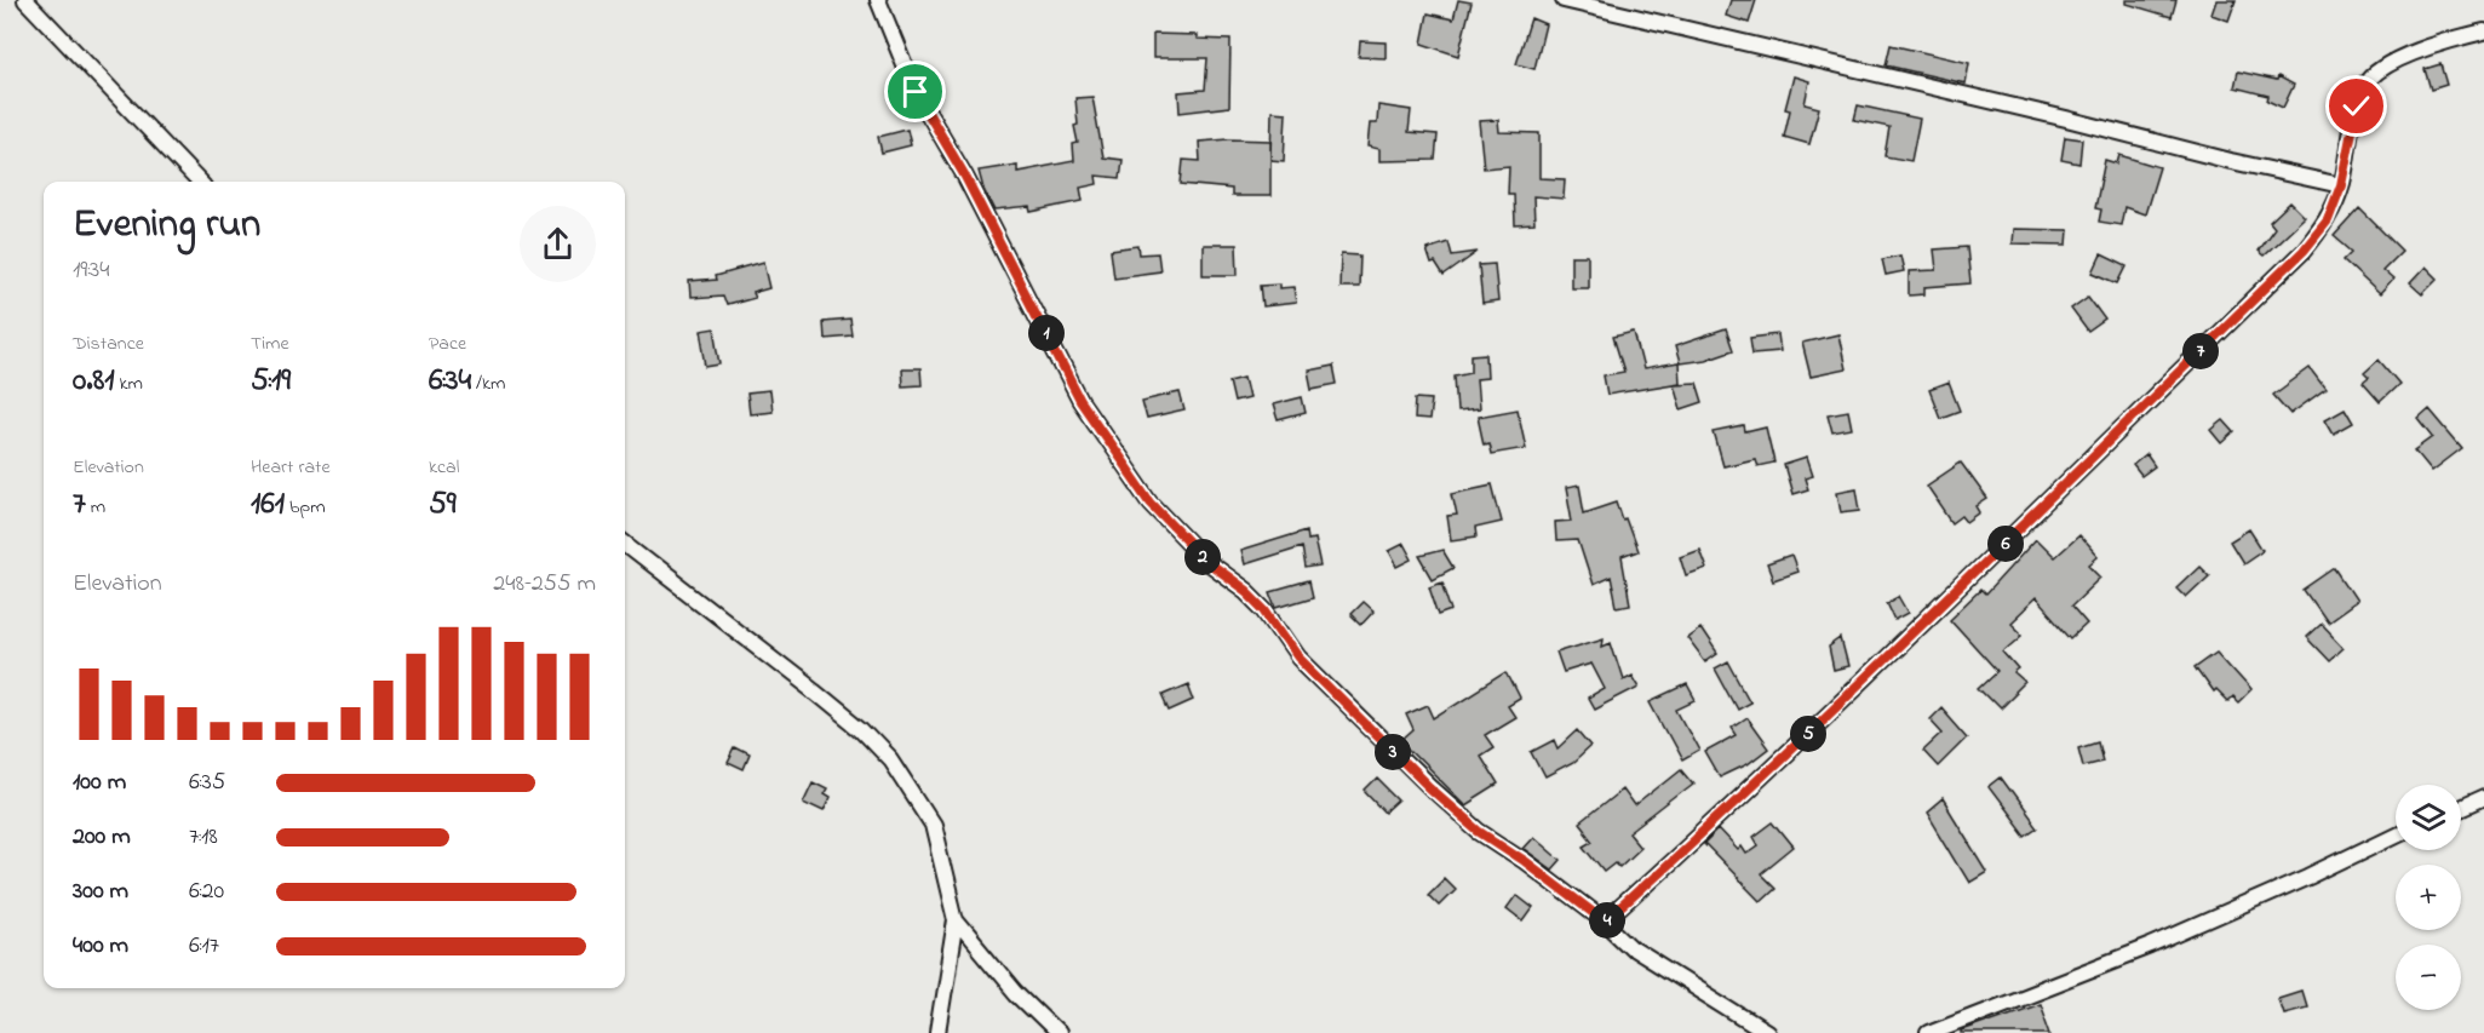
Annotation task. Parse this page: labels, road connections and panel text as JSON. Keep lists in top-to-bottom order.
{
  "page": {
    "heading": ["Evening run", "19:34"],
    "stats": [
      ["Distance", "0.81 km"],
      ["Time", "5:19"],
      ["Pace", "6:34 /km"],
      ["Elevation", "7 m"],
      ["Heart rate", "161 bpm"],
      ["kcal", "59"]
    ],
    "pins": [
      "1",
      "7",
      "6",
      "2",
      "5",
      "3",
      "4"
    ],
    "chart": ["Elevation", "248–255 m"],
    "list": [
      {
        "name": "100 m",
        "note": "6:35"
      },
      {
        "name": "200 m",
        "note": "7:18"
      },
      {
        "name": "300 m",
        "note": "6:20"
      },
      {
        "name": "400 m",
        "note": "6:17"
      }
    ],
    "map_buttons": ["+", "−"]
  }
}
